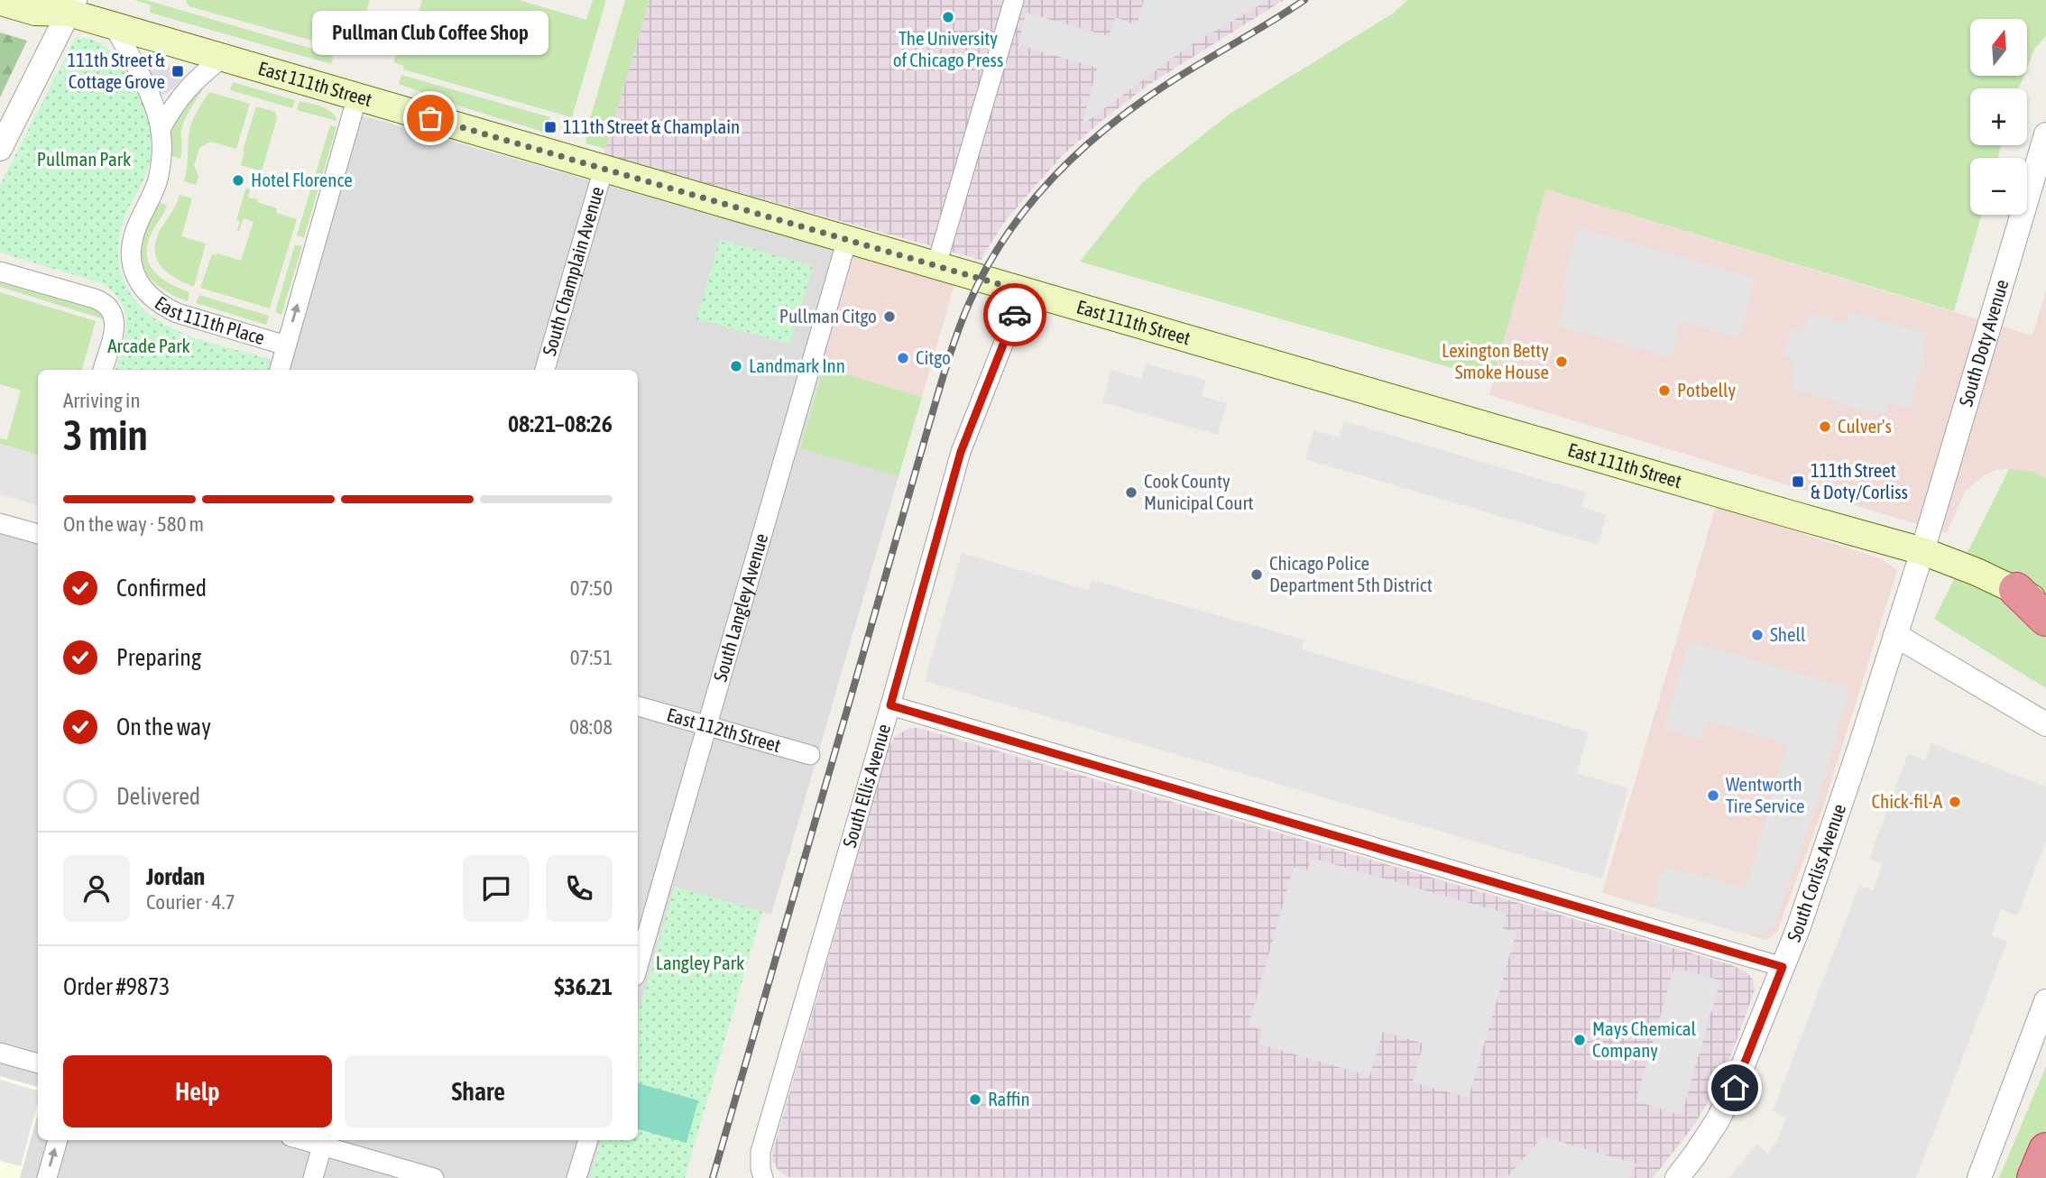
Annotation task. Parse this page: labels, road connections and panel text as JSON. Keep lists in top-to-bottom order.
{
  "streets": {
    "main road": ["East 111th Street"],
    "street": [
      "South Champlain Avenue",
      "East 111th Place",
      "South Doty Avenue",
      "South Langley Avenue",
      "East 112th Street",
      "South Ellis Avenue",
      "South Corliss Avenue"
    ]
  },
  "crossings": [
    ["East 111th Street", "South Champlain Avenue"],
    ["East 111th Street", "South Doty Avenue"],
    ["East 111th Street", "South Langley Avenue"],
    ["East 111th Street", "South Ellis Avenue"],
    ["East 111th Street", "South Corliss Avenue"],
    ["South Doty Avenue", "South Corliss Avenue"],
    ["South Langley Avenue", "East 112th Street"]
  ],
  "parks": ["Pullman Park", "Arcade Park", "Langley Park"],
  "places": {
    "other": [
      "The University of Chicago Press",
      "Pullman Club Coffee Shop",
      "Hotel Florence",
      "Pullman Citgo",
      "Citgo",
      "Lexington Betty Smoke House",
      "Landmark Inn",
      "Potbelly",
      "Culver's",
      "Cook County Municipal Court",
      "Chicago Police Department 5th District",
      "Shell",
      "Wentworth Tire Service",
      "Chick-fil-A",
      "Mays Chemical Company",
      "Raffin"
    ],
    "transit": ["111th Street & Cottage Grove", "111th Street & Champlain", "111th Street & Doty/Corliss"]
  },
  "north": "top",
  "page": {
    "bubble": "Pullman Club Coffee Shop",
    "map_buttons": ["+", "−"],
    "heading": ["3 min", "Arriving in", "08:21–08:26"],
    "panel": [
      "Jordan",
      "Courier · 4.7",
      "Order #9873",
      "$36.21"
    ],
    "bar": "On the way · 580 m",
    "list": [
      ["Confirmed", "07:50"],
      ["Preparing", "07:51"],
      ["On the way", "08:08"],
      "Delivered"
    ],
    "buttons": ["Help", "Share"]
  }
}
